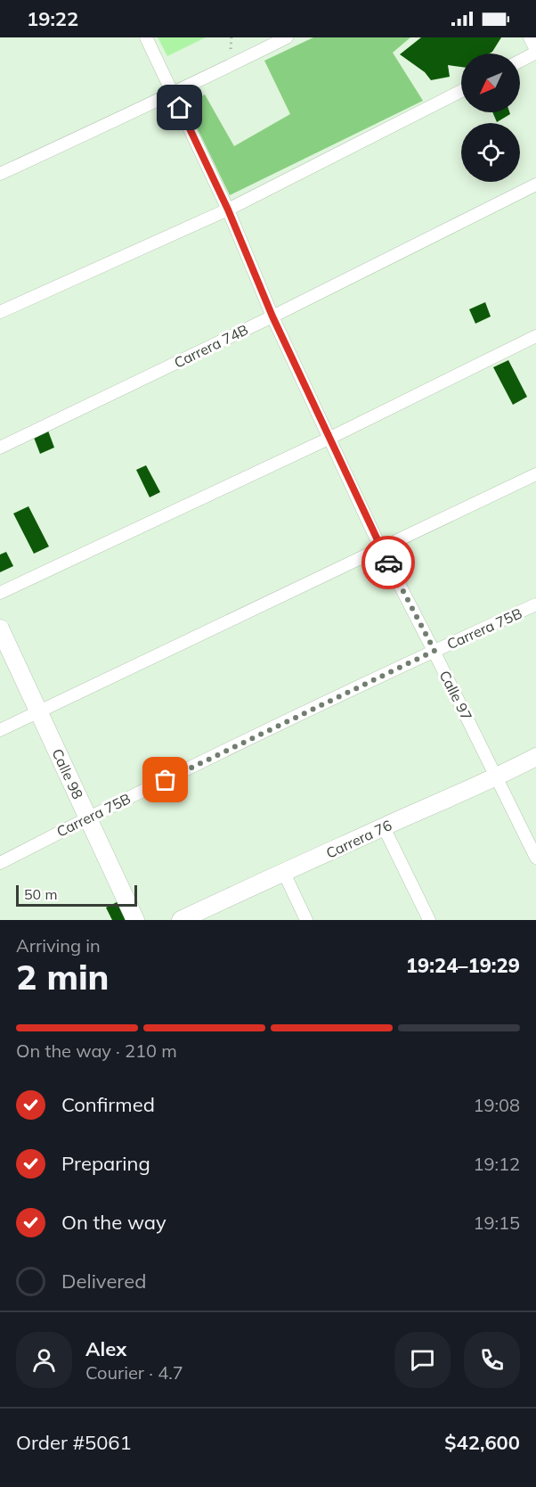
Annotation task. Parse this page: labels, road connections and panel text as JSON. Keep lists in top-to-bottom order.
{
  "streets": {
    "street": [
      "Carrera 74B",
      "Carrera 75B",
      "Calle 97",
      "Calle 98",
      "Carrera 76"
    ]
  },
  "crossings": [
    ["Carrera 74B", "Calle 97"],
    ["Carrera 75B", "Calle 97"],
    ["Carrera 75B", "Calle 98"],
    ["Calle 97", "Carrera 76"]
  ],
  "scale_bar": "50 m",
  "north": "bottom left",
  "page": {
    "status": "19:22",
    "scale": "50 m",
    "heading": ["2 min", "Arriving in", "19:24–19:29"],
    "panel": [
      "Alex",
      "Courier · 4.7",
      "Order #5061",
      "$42,600"
    ],
    "bar": "On the way · 210 m",
    "list": [
      ["Confirmed", "19:08"],
      ["Preparing", "19:12"],
      ["On the way", "19:15"],
      "Delivered"
    ]
  }
}
